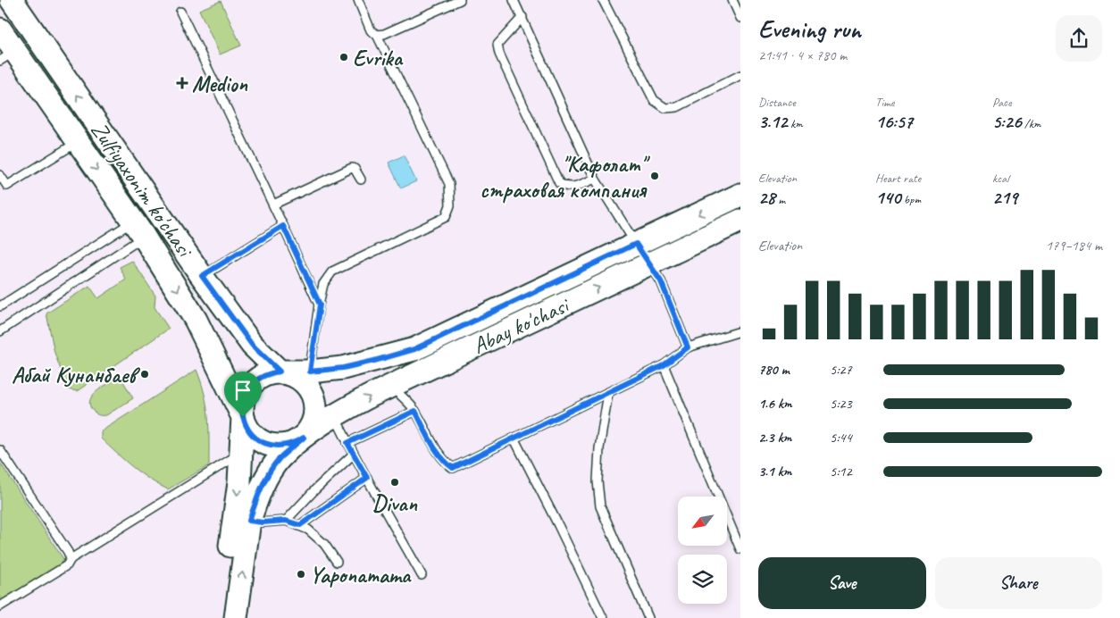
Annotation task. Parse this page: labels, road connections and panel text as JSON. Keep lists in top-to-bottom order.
{
  "streets": {
    "main road": ["Zulfiyaxonim ko'chasi", "Abay ko'chasi"]
  },
  "crossings": [
    ["Zulfiyaxonim ko'chasi", "Abay ko'chasi"]
  ],
  "places": {
    "other": [
      "Evrika",
      "\"Кафолат\" страховая компания",
      "Абай Кунанбаев",
      "Divan",
      "Yaponamama"
    ],
    "health": ["Medion"]
  },
  "north": "bottom left",
  "page": {
    "heading": ["Evening run", "21:41 · 4 × 780 m"],
    "stats": [
      ["Distance", "3.12 km"],
      ["Time", "16:57"],
      ["Pace", "5:26 /km"],
      ["Elevation", "28 m"],
      ["Heart rate", "140 bpm"],
      ["kcal", "219"]
    ],
    "chart": ["Elevation", "179–184 m"],
    "list": [
      {
        "name": "780 m",
        "note": "5:27"
      },
      {
        "name": "1.6 km",
        "note": "5:23"
      },
      {
        "name": "2.3 km",
        "note": "5:44"
      },
      {
        "name": "3.1 km",
        "note": "5:12"
      }
    ],
    "buttons": ["Save", "Share"]
  }
}
